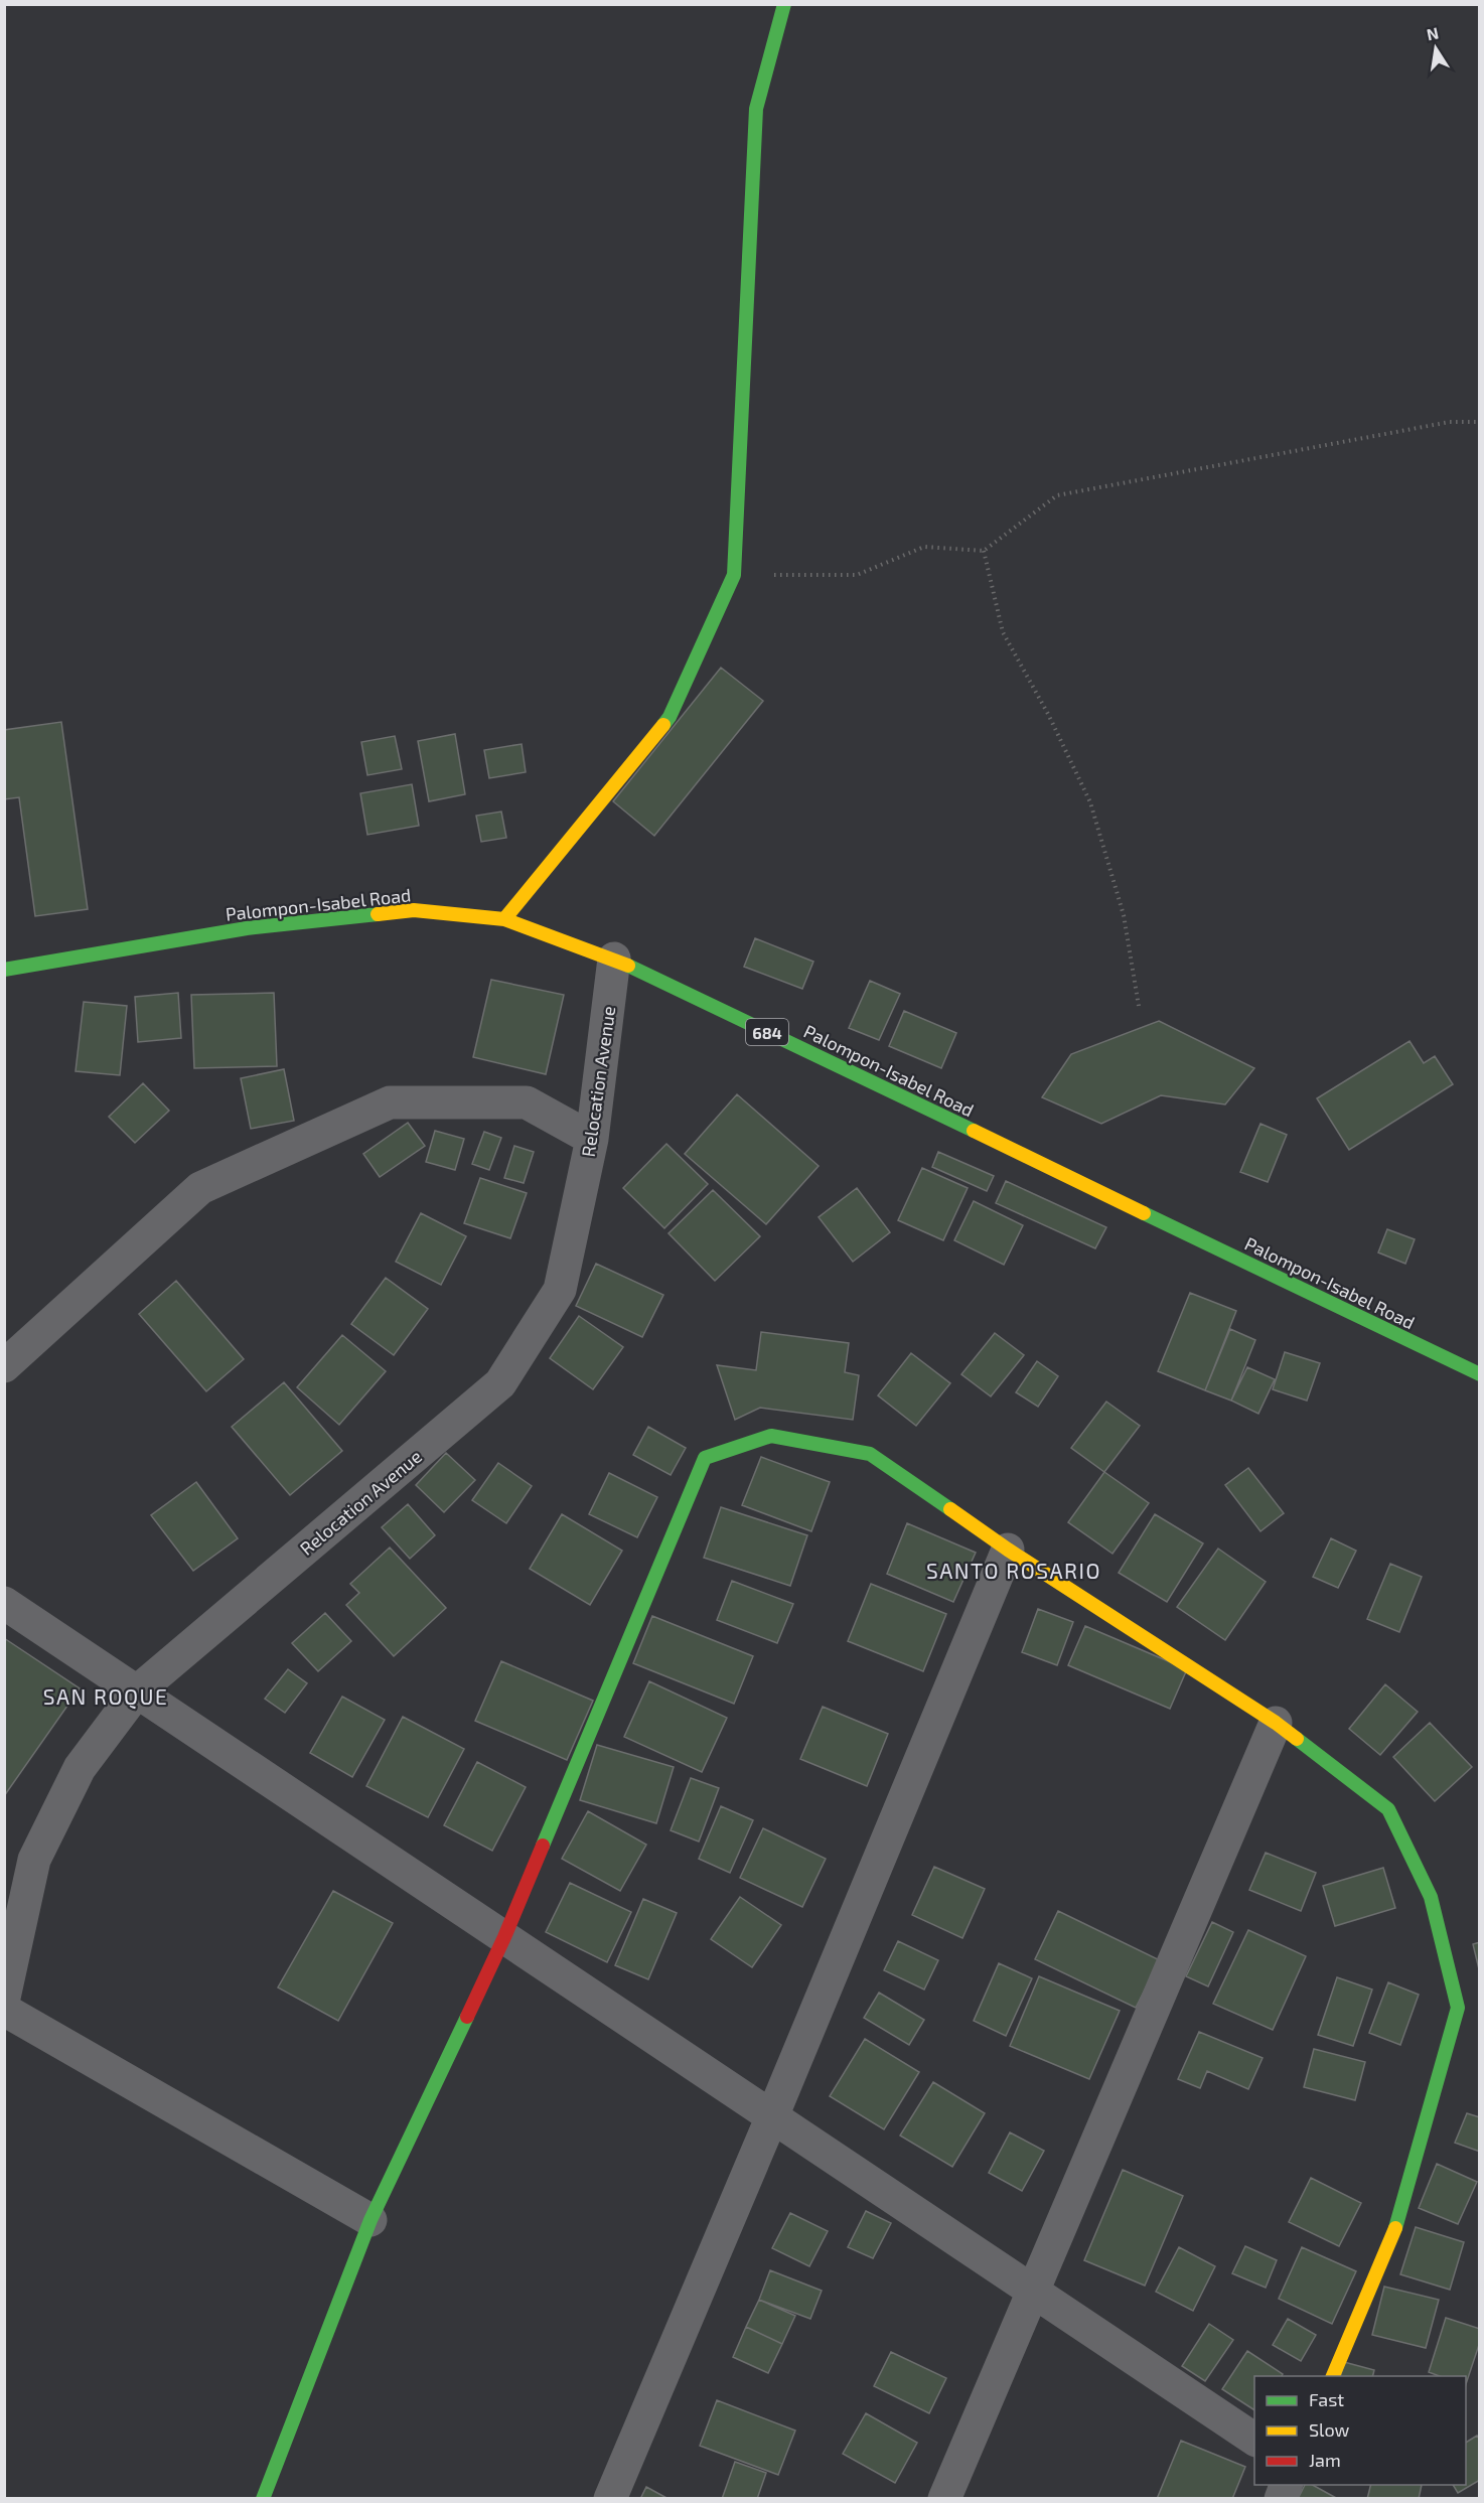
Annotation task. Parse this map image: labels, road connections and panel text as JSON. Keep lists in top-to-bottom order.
{
  "streets": {
    "main road": ["Palompon-Isabel Road", "684"],
    "street": ["Relocation Avenue"]
  },
  "crossings": [
    ["Palompon-Isabel Road", "Relocation Avenue"]
  ],
  "districts": ["SANTO ROSARIO", "SAN ROQUE"],
  "legend": ["Fast", "Slow", "Jam"],
  "north": "top"
}
